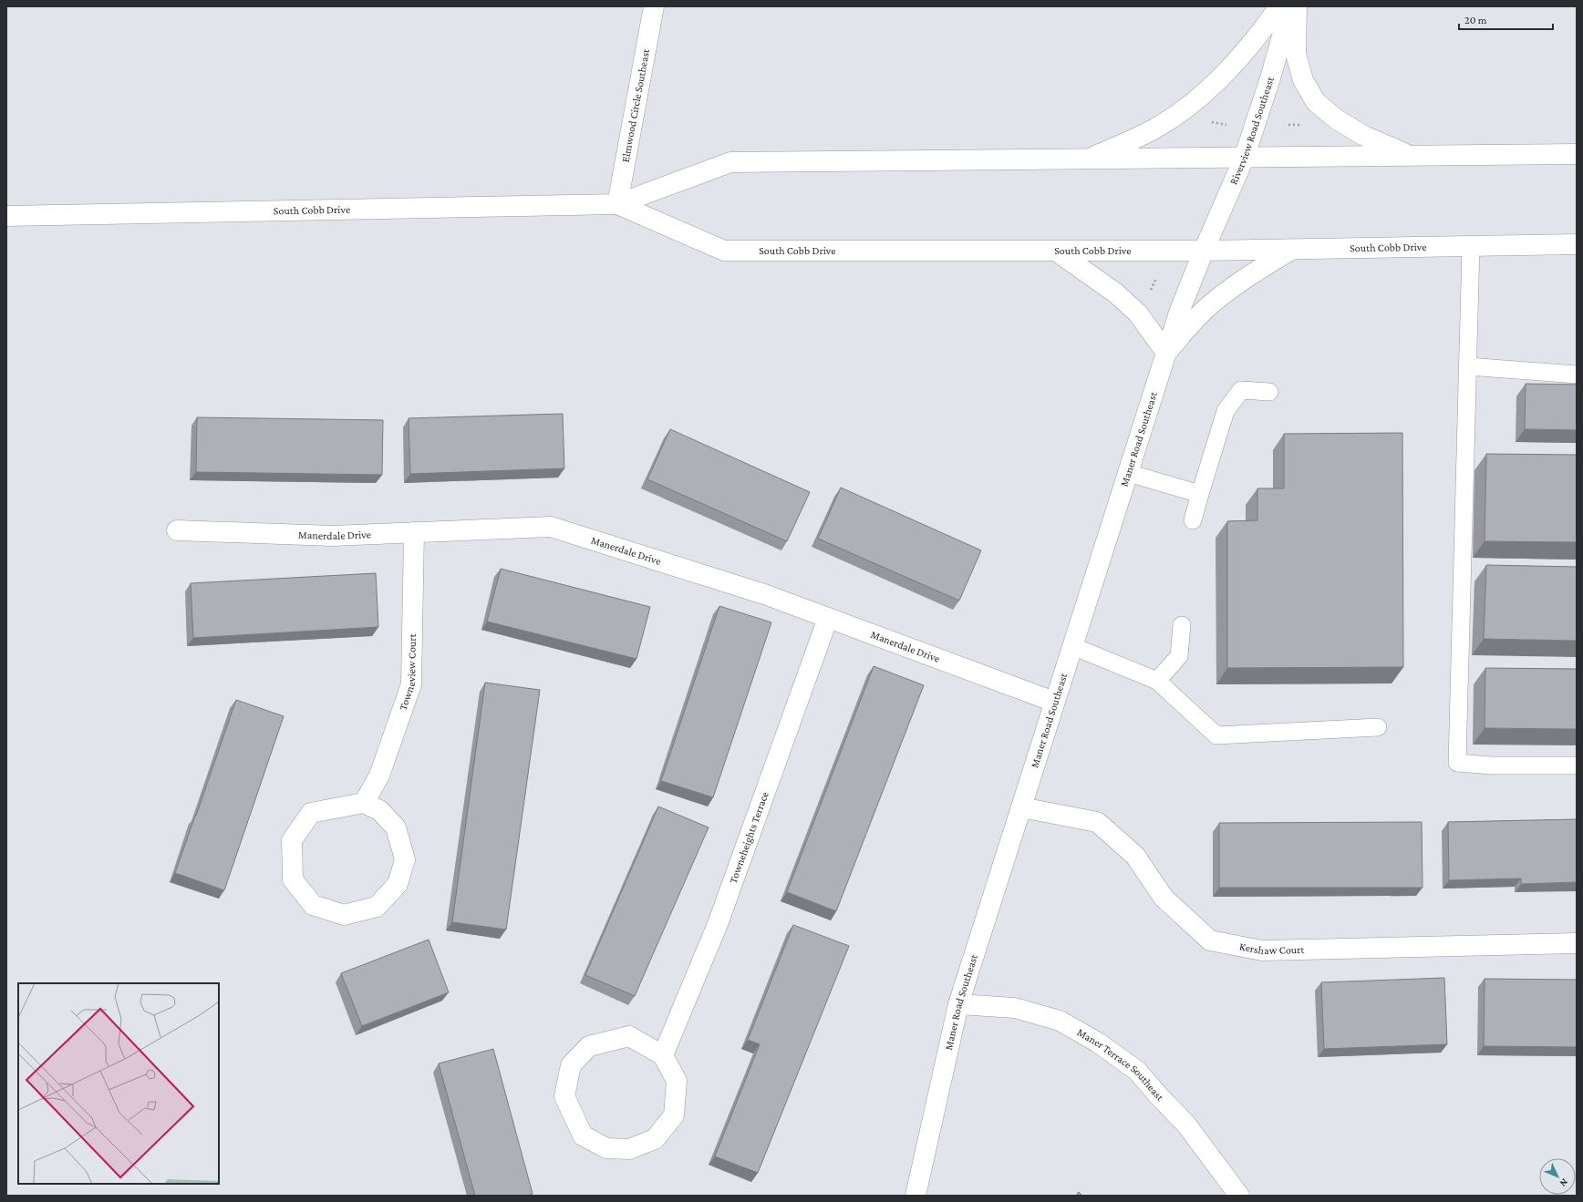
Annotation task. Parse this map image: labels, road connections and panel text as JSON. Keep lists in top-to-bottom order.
{
  "streets": {
    "street": [
      "Elmwood Circle Southeast",
      "Riverview Road Southeast",
      "South Cobb Drive",
      "Maner Road Southeast",
      "Manerdale Drive",
      "Towneview Court",
      "Towneheights Terrace",
      "Kershaw Court",
      "Maner Terrace Southeast"
    ]
  },
  "crossings": [
    ["Elmwood Circle Southeast", "South Cobb Drive"],
    ["Riverview Road Southeast", "South Cobb Drive"],
    ["Riverview Road Southeast", "Maner Road Southeast"],
    ["South Cobb Drive", "Maner Road Southeast"],
    ["Maner Road Southeast", "Manerdale Drive"],
    ["Maner Road Southeast", "Kershaw Court"],
    ["Maner Road Southeast", "Maner Terrace Southeast"],
    ["Manerdale Drive", "Towneview Court"],
    ["Manerdale Drive", "Towneheights Terrace"]
  ],
  "scale_bar": "20 m",
  "north": "bottom right"
}
